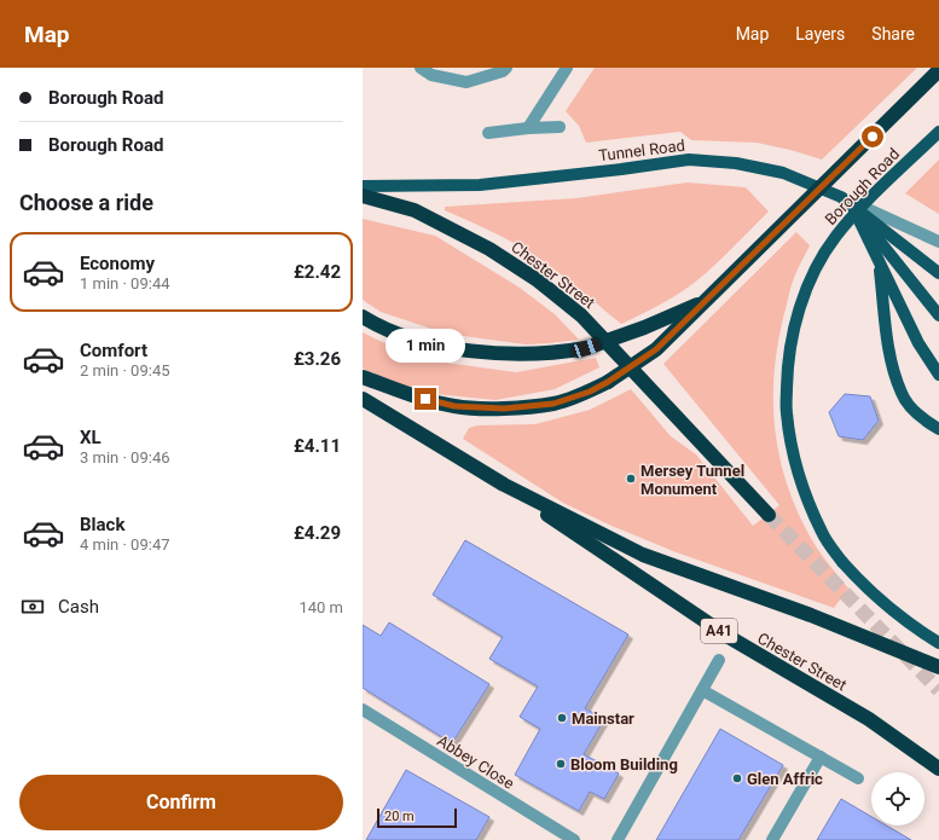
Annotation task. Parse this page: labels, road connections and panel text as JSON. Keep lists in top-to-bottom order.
{
  "streets": {
    "highway": ["Borough Road", "Chester Street", "A41"],
    "main road": ["Tunnel Road"],
    "street": ["Abbey Close"]
  },
  "crossings": [
    ["Chester Street", "A41"]
  ],
  "places": [
    "Mersey Tunnel Monument",
    "Mainstar",
    "Bloom Building",
    "Glen Affric"
  ],
  "scale_bar": "20 m",
  "page": {
    "header": "Map",
    "nav": ["Map", "Layers", "Share"],
    "banner": ["Borough Road", "Borough Road"],
    "heading": "Choose a ride",
    "list": [
      {
        "name": "Economy",
        "note": "1 min · 09:44",
        "value": "£2.42"
      },
      {
        "name": "Comfort",
        "note": "2 min · 09:45",
        "value": "£3.26"
      },
      {
        "name": "XL",
        "note": "3 min · 09:46",
        "value": "£4.11"
      },
      {
        "name": "Black",
        "note": "4 min · 09:47",
        "value": "£4.29"
      }
    ],
    "bubble": "1 min",
    "pay": ["Cash", "140 m"],
    "buttons": "Confirm",
    "scale": "20 m"
  }
}
